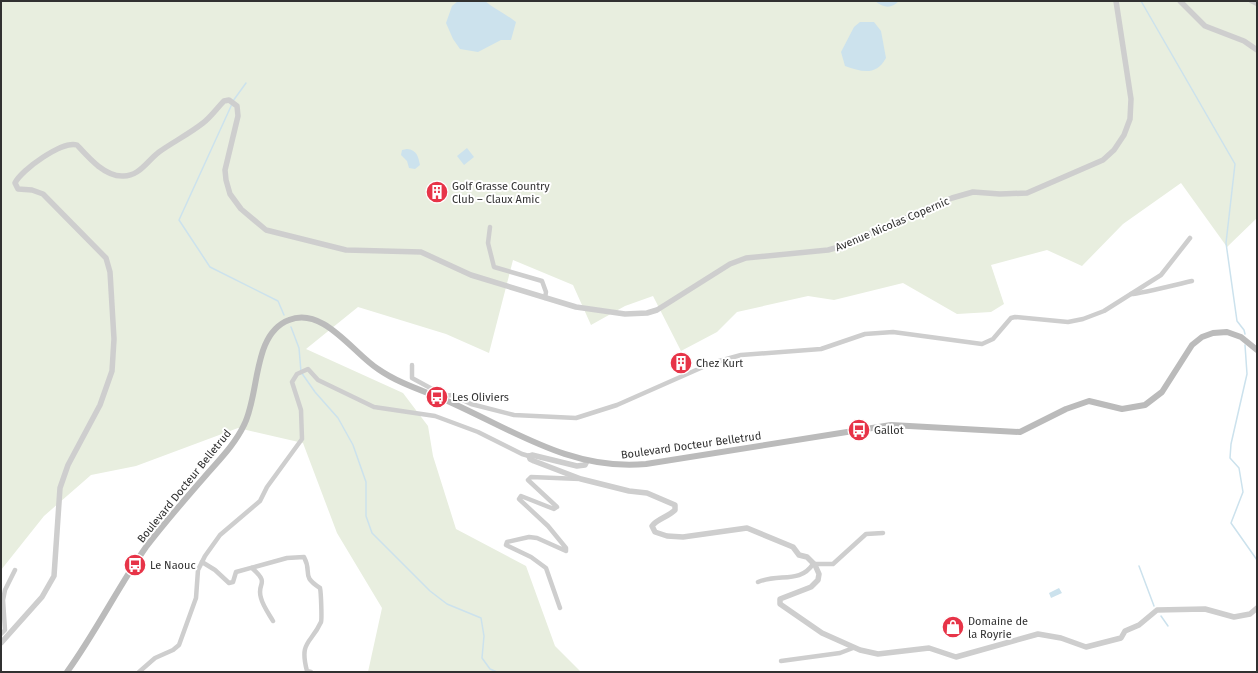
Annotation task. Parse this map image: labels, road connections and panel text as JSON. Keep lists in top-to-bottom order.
{
  "streets": {
    "main road": ["Boulevard Docteur Belletrud"],
    "street": ["Avenue Nicolas Copernic"]
  },
  "places": {
    "building": ["Golf Grasse Country Club – Claux Amic", "Chez Kurt"],
    "bus stop": ["Les Oliviers", "Gallot", "Le Naouc"],
    "shop": ["Domaine de la Royrie"]
  }
}
